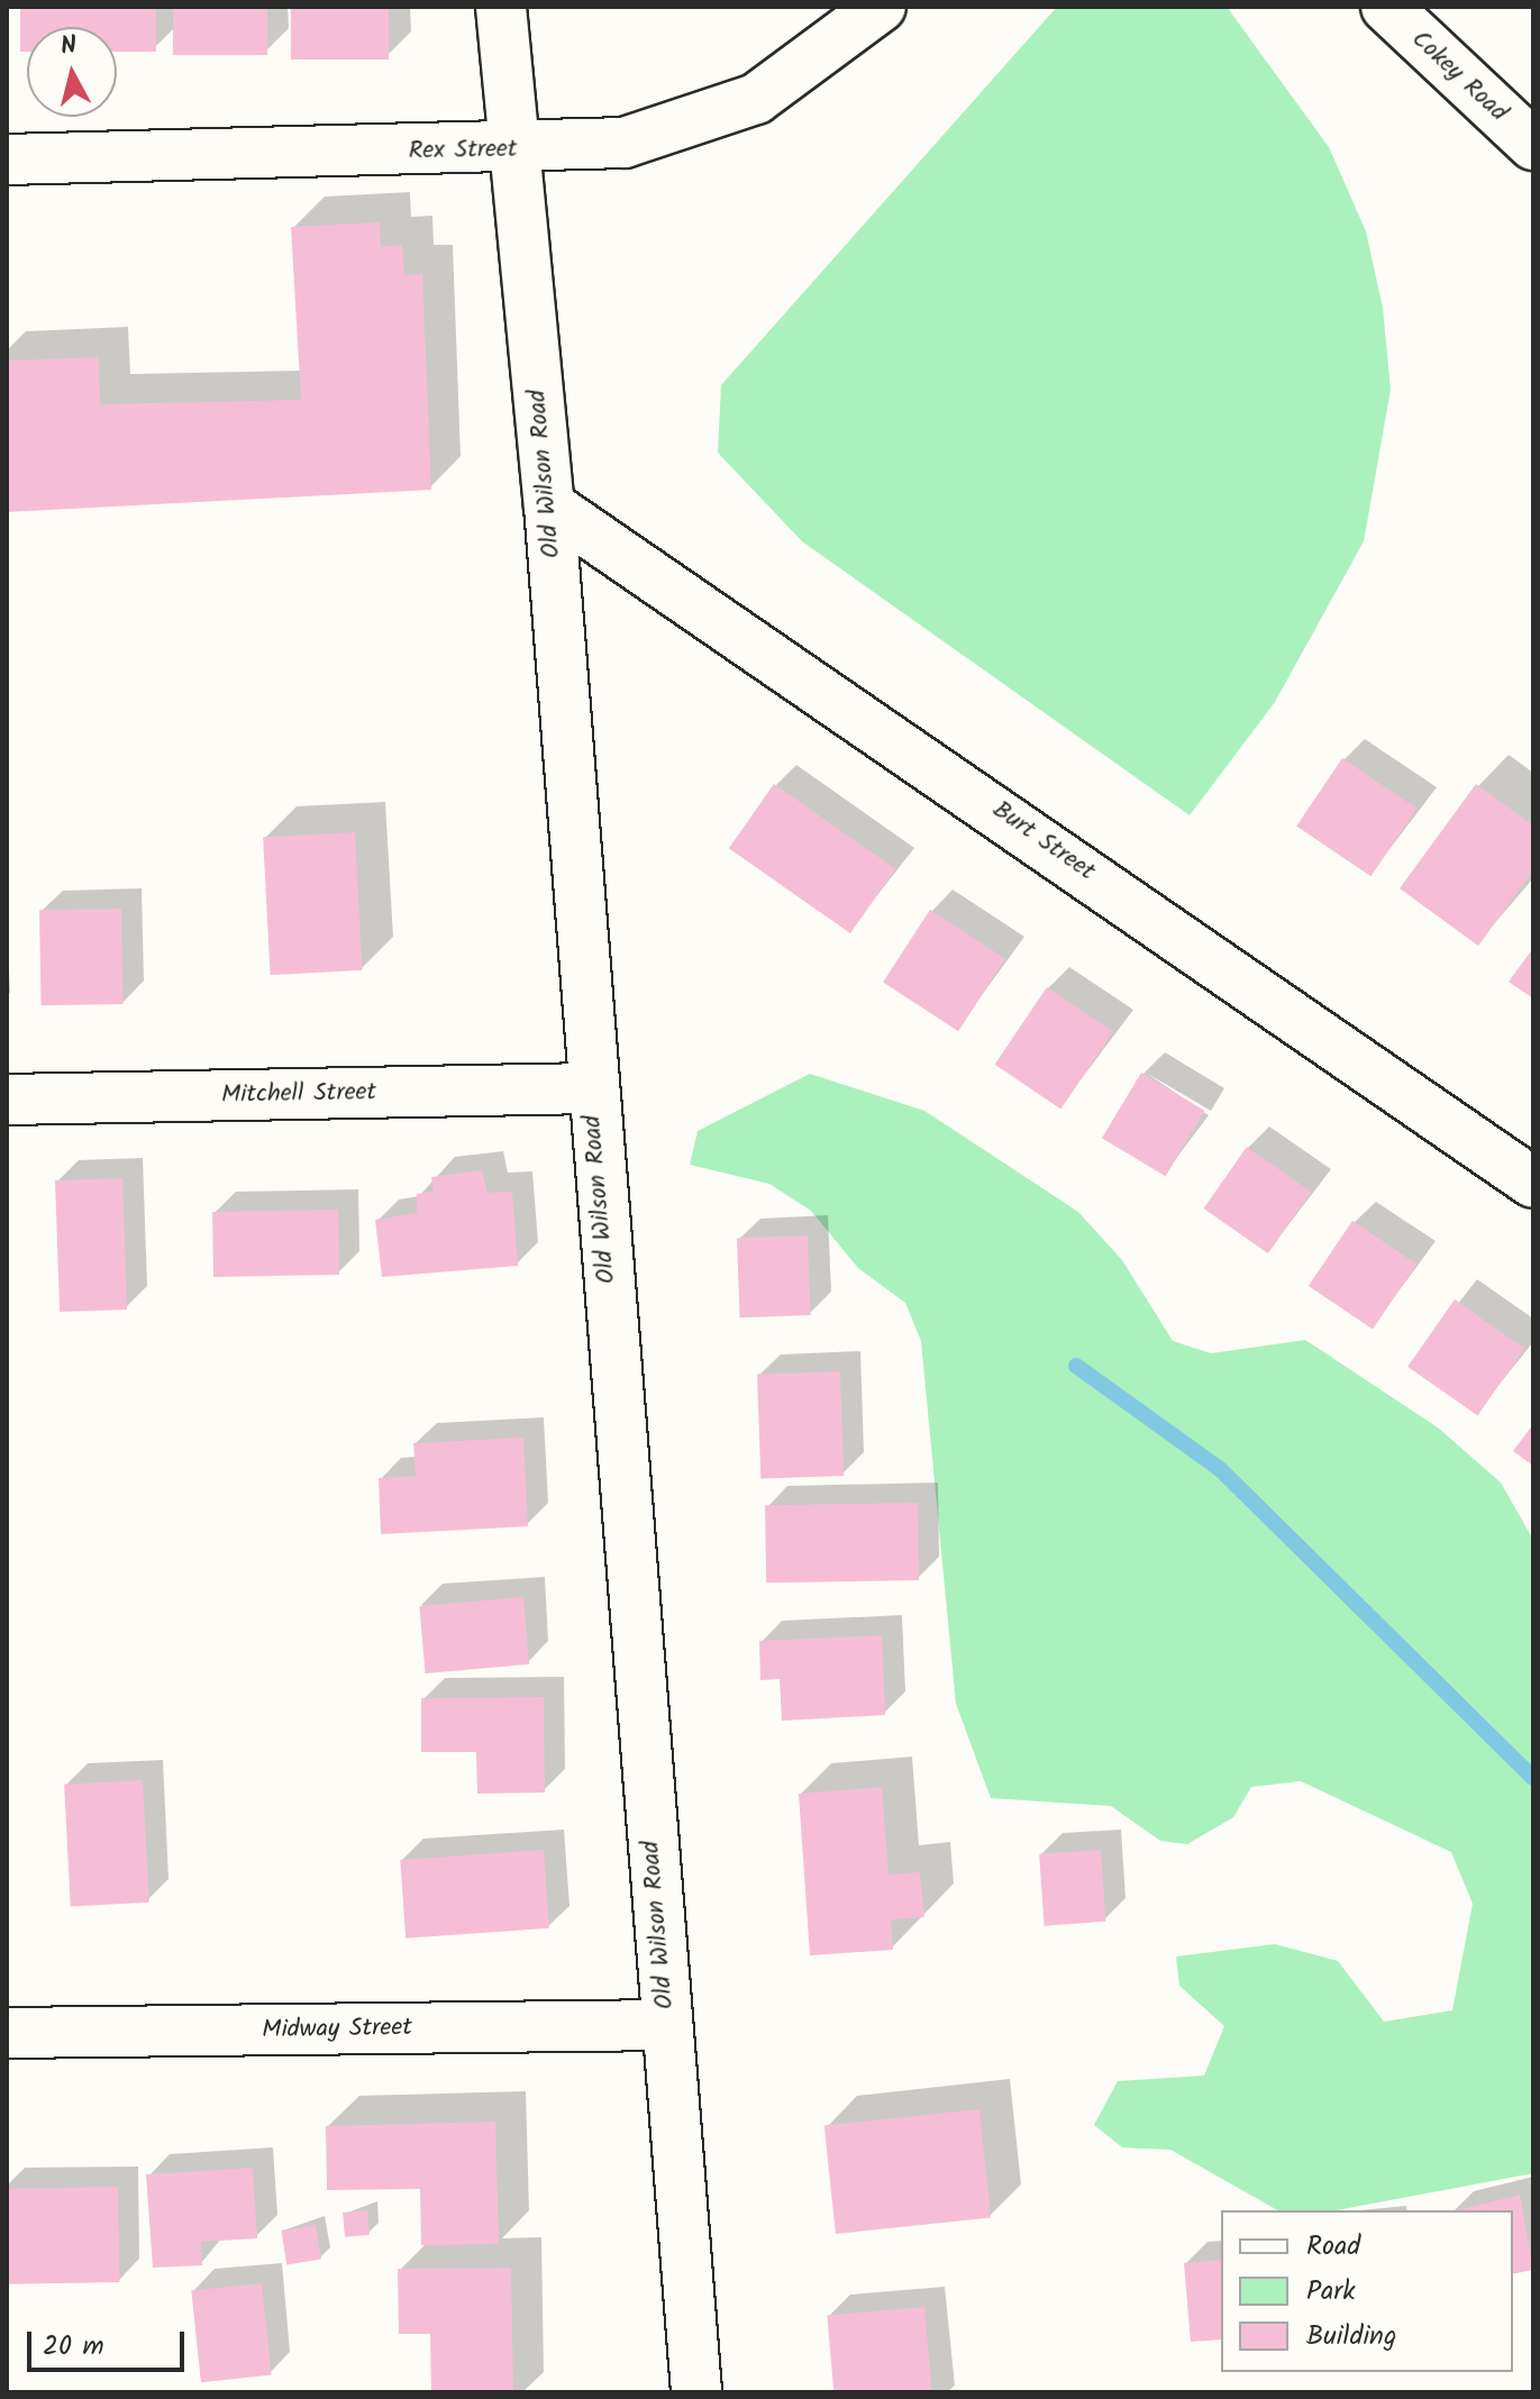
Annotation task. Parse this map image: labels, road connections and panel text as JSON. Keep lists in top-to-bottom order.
{
  "streets": {
    "street": [
      "Cokey Road",
      "Rex Street",
      "Old Wilson Road",
      "Burt Street",
      "Mitchell Street",
      "Midway Street"
    ]
  },
  "crossings": [
    ["Rex Street", "Old Wilson Road"],
    ["Old Wilson Road", "Burt Street"],
    ["Old Wilson Road", "Mitchell Street"],
    ["Old Wilson Road", "Midway Street"]
  ],
  "legend": ["Road", "Park", "Building"],
  "scale_bar": "20 m",
  "north": "top"
}
